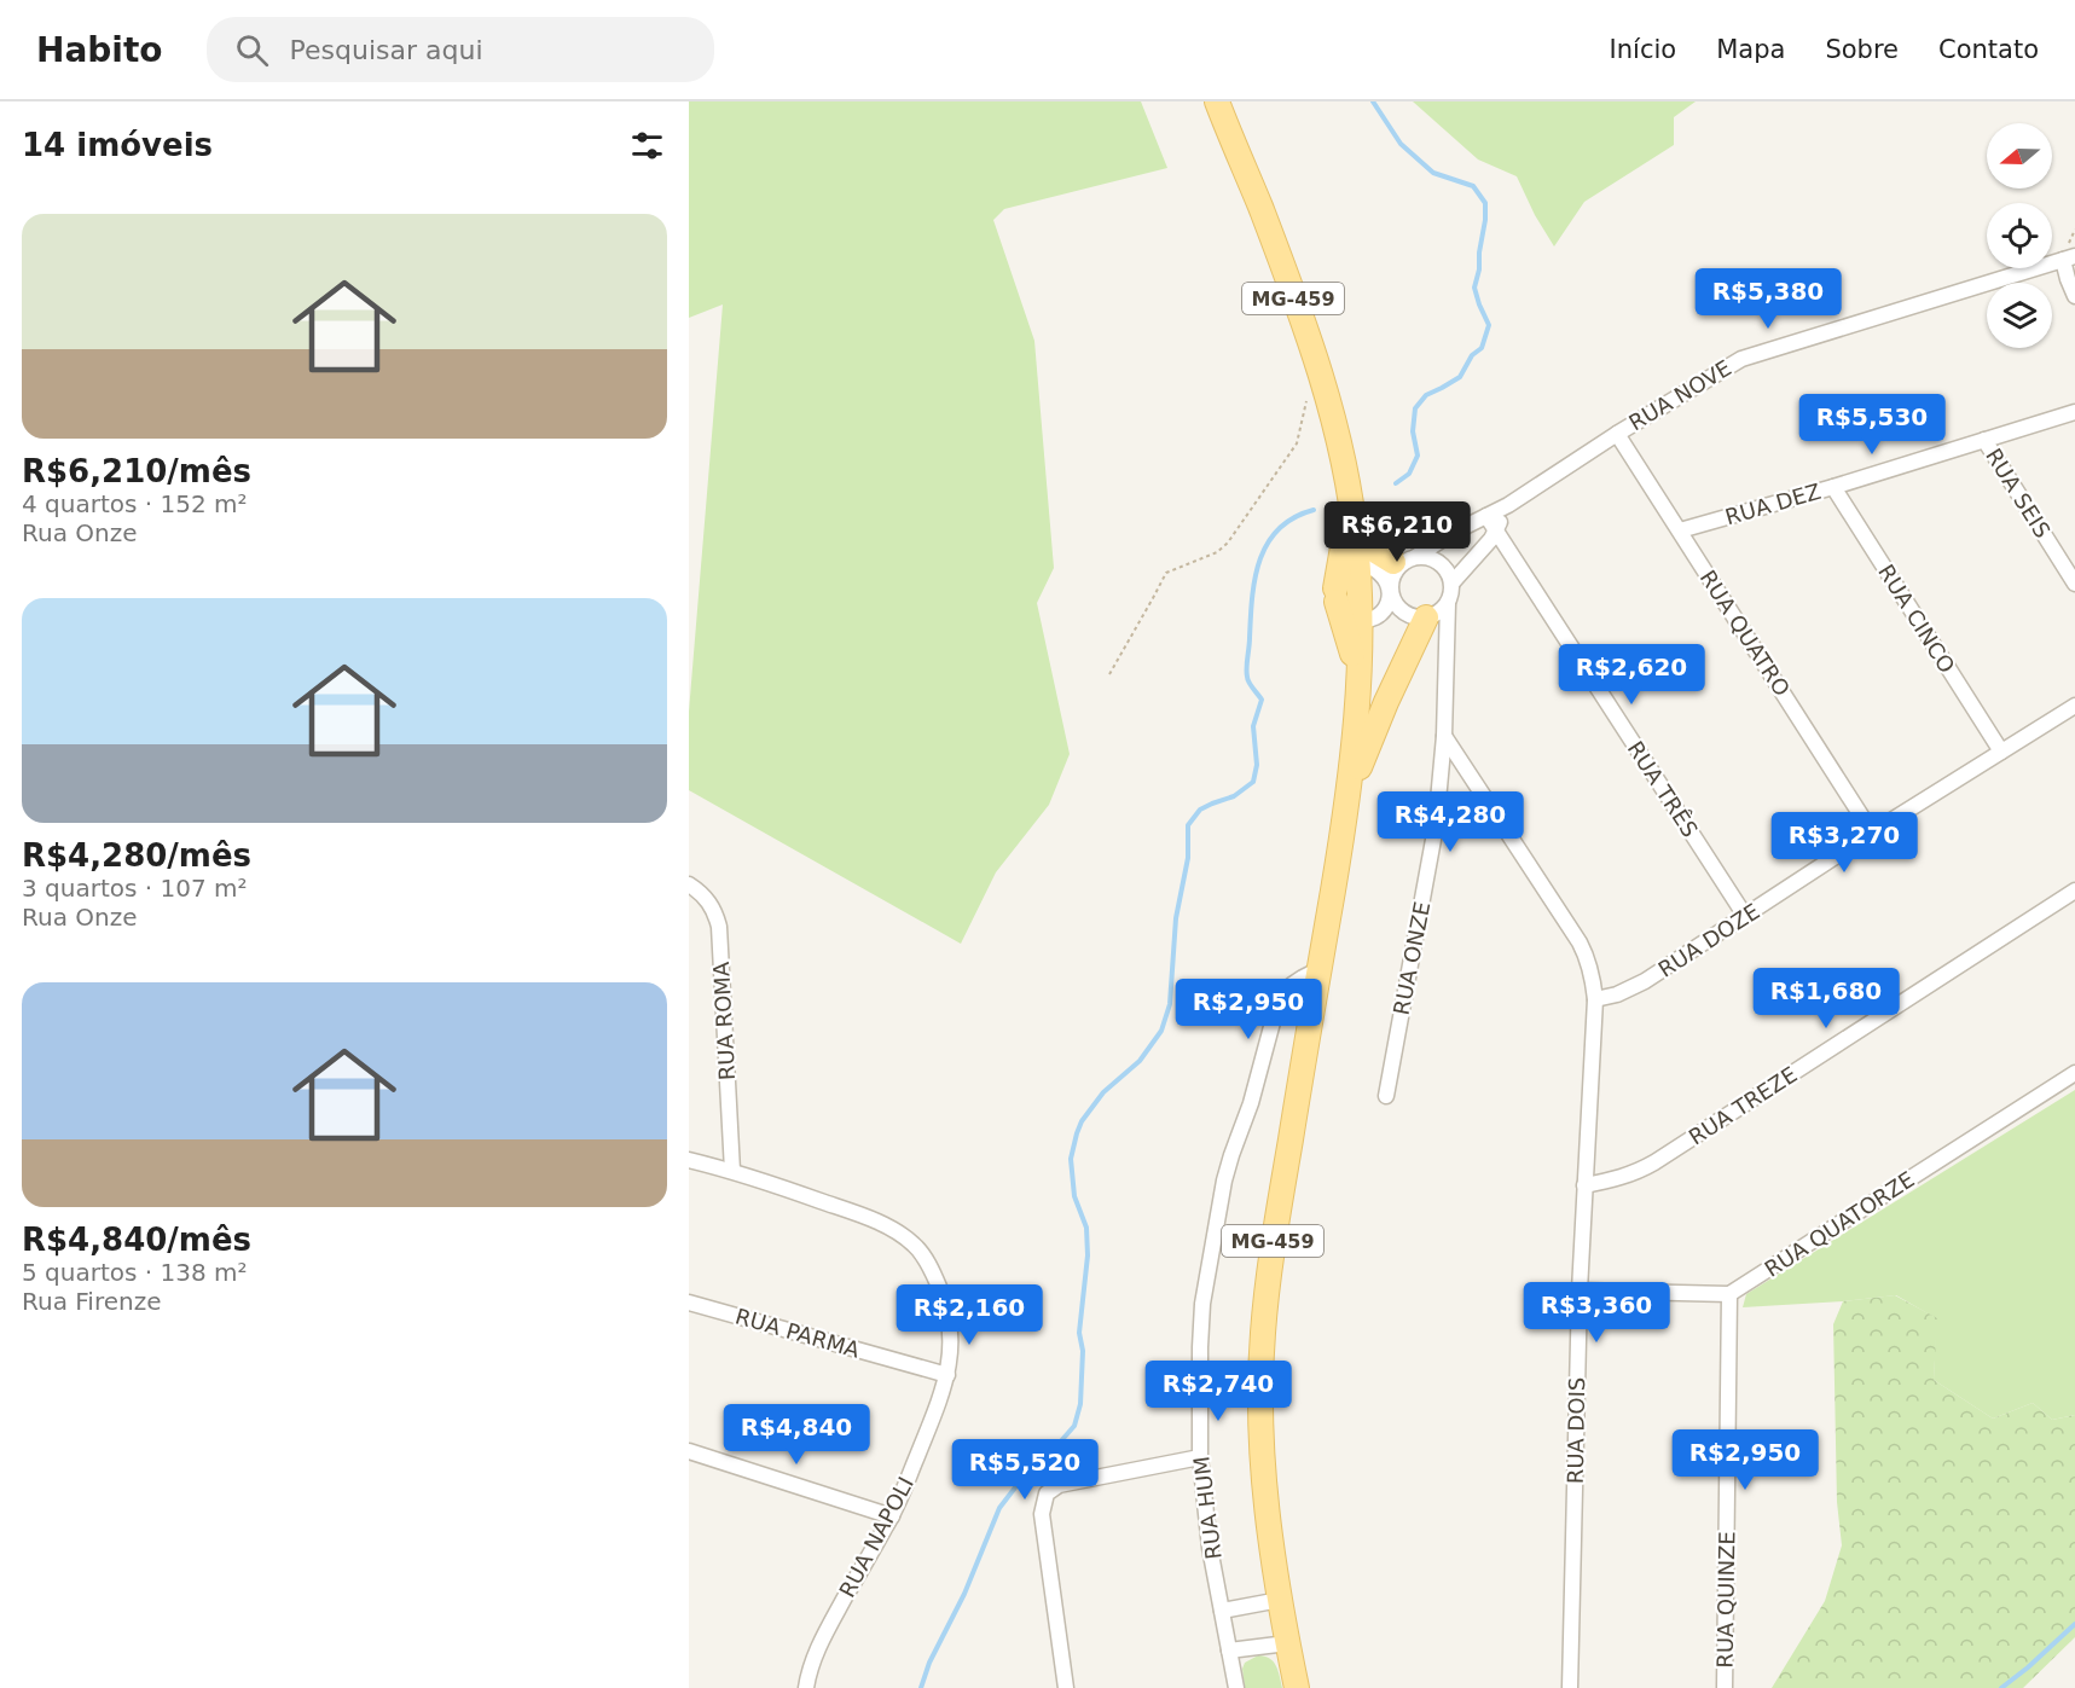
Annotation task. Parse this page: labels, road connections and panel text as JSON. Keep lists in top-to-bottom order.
{
  "streets": {
    "main road": ["MG-459"],
    "street": [
      "RUA NOVE",
      "RUA SEIS",
      "RUA DEZ",
      "RUA CINCO",
      "RUA QUATRO",
      "RUA TRÊS",
      "RUA DOZE",
      "RUA ONZE",
      "RUA ROMA",
      "RUA TREZE",
      "RUA QUATORZE",
      "RUA PARMA",
      "RUA DOIS",
      "RUA HUM",
      "RUA NAPOLI",
      "RUA QUINZE"
    ]
  },
  "crossings": [
    ["MG-459", "RUA HUM"],
    ["RUA NOVE", "RUA QUATRO"],
    ["RUA NOVE", "RUA TRÊS"],
    ["RUA NOVE", "RUA ONZE"],
    ["RUA SEIS", "RUA DEZ"],
    ["RUA DEZ", "RUA CINCO"],
    ["RUA DEZ", "RUA QUATRO"],
    ["RUA CINCO", "RUA DOZE"],
    ["RUA QUATRO", "RUA DOZE"],
    ["RUA TRÊS", "RUA DOZE"],
    ["RUA DOZE", "RUA DOIS"],
    ["RUA ONZE", "RUA DOIS"],
    ["RUA ROMA", "RUA NAPOLI"],
    ["RUA TREZE", "RUA DOIS"],
    ["RUA QUATORZE", "RUA QUINZE"],
    ["RUA PARMA", "RUA NAPOLI"]
  ],
  "north": "left",
  "page": {
    "header": "Habito",
    "search": "Pesquisar aqui",
    "nav": [
      "Início",
      "Mapa",
      "Sobre",
      "Contato"
    ],
    "heading": "14 imóveis",
    "list": [
      {
        "name": "R$6,210/mês",
        "note": "4 quartos · 152 m² · Rua Onze"
      },
      {
        "name": "R$4,280/mês",
        "note": "3 quartos · 107 m² · Rua Onze"
      },
      {
        "name": "R$4,840/mês",
        "note": "5 quartos · 138 m² · Rua Firenze"
      }
    ],
    "price": [
      "R$5,380",
      "R$5,530",
      "R$6,210",
      "R$2,620",
      "R$4,280",
      "R$3,270",
      "R$1,680",
      "R$2,950",
      "R$3,360",
      "R$2,160",
      "R$2,740",
      "R$4,840",
      "R$2,950",
      "R$5,520"
    ]
  }
}
